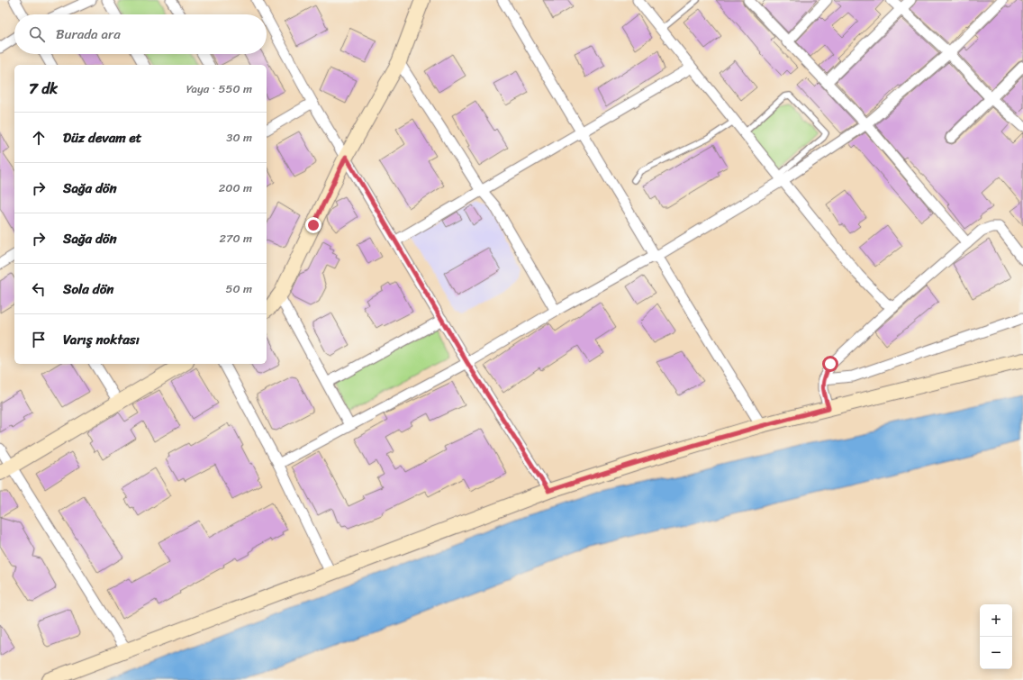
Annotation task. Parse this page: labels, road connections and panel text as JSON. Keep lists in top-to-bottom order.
{
  "page": {
    "search": "Burada ara",
    "heading": ["7 dk", "Yaya · 550 m"],
    "list": [
      ["Düz devam et", "30 m"],
      ["Sağa dön", "200 m"],
      ["Sağa dön", "270 m"],
      ["Sola dön", "50 m"],
      "Varış noktası"
    ],
    "map_buttons": ["+", "−"]
  }
}
